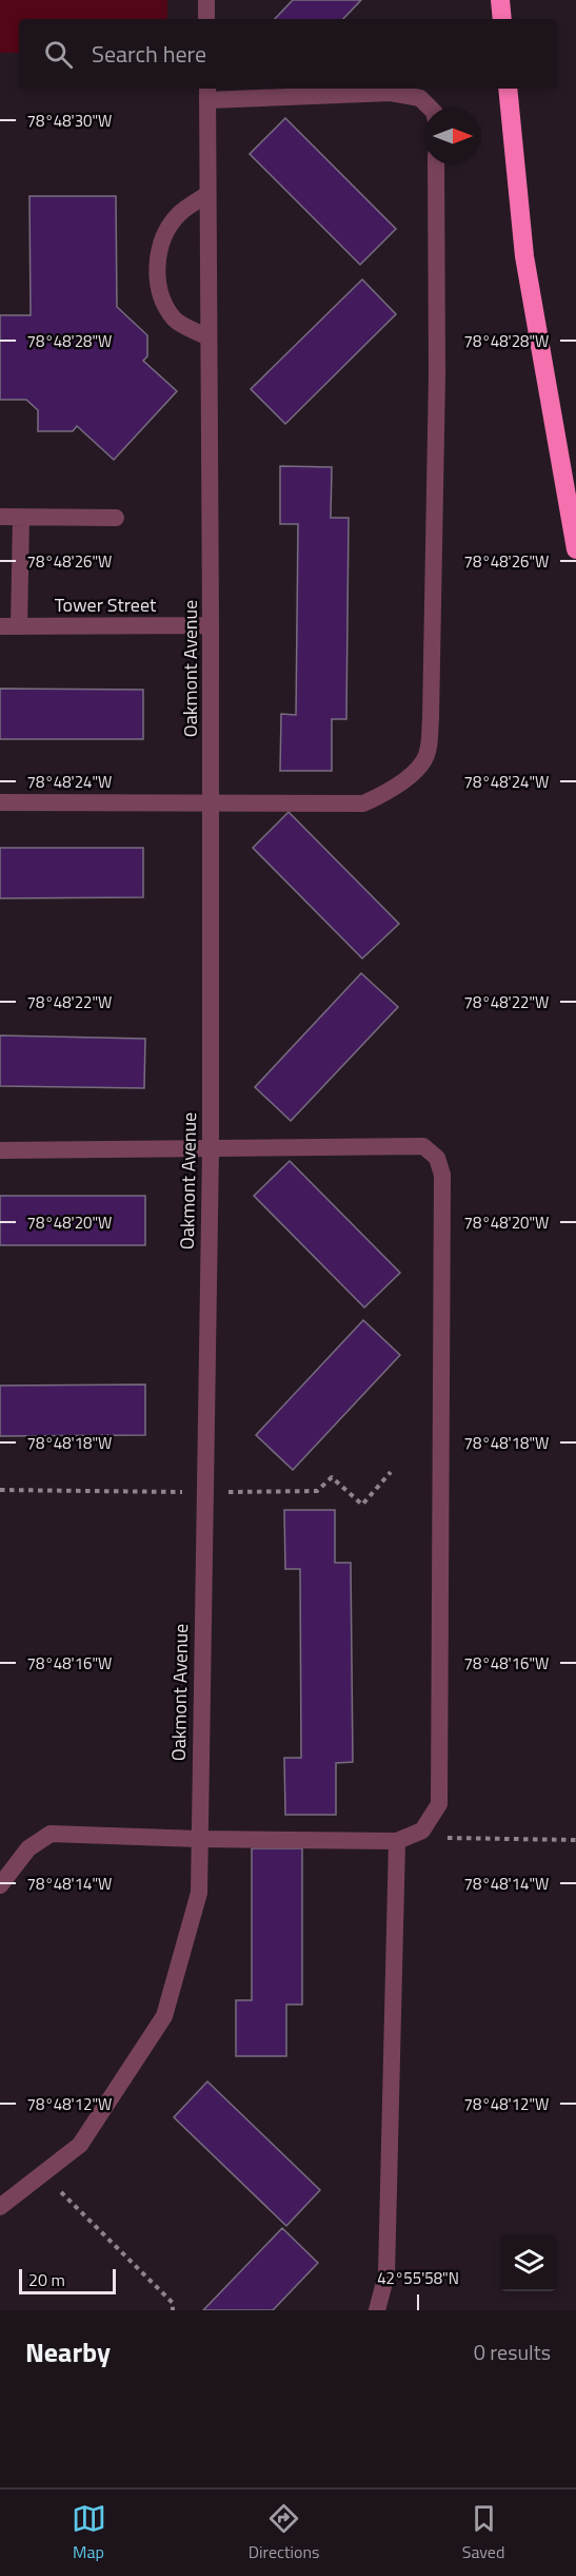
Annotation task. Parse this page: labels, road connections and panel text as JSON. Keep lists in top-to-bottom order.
{
  "streets": {
    "street": ["Tower Street", "Oakmont Avenue"]
  },
  "crossings": [
    ["Tower Street", "Oakmont Avenue"]
  ],
  "scale_bar": "20 m",
  "north": "right",
  "page": {
    "search": "Search here",
    "scale": "20 m",
    "heading": ["Nearby", "0 results"],
    "nav": ["Map", "Directions", "Saved"]
  },
  "coordinates": [
    "78°48'30\"W",
    "78°48'28\"W",
    "78°48'26\"W",
    "78°48'24\"W",
    "78°48'22\"W",
    "78°48'20\"W",
    "78°48'18\"W",
    "78°48'16\"W",
    "78°48'14\"W",
    "78°48'12\"W",
    "42°55'58\"N"
  ]
}
